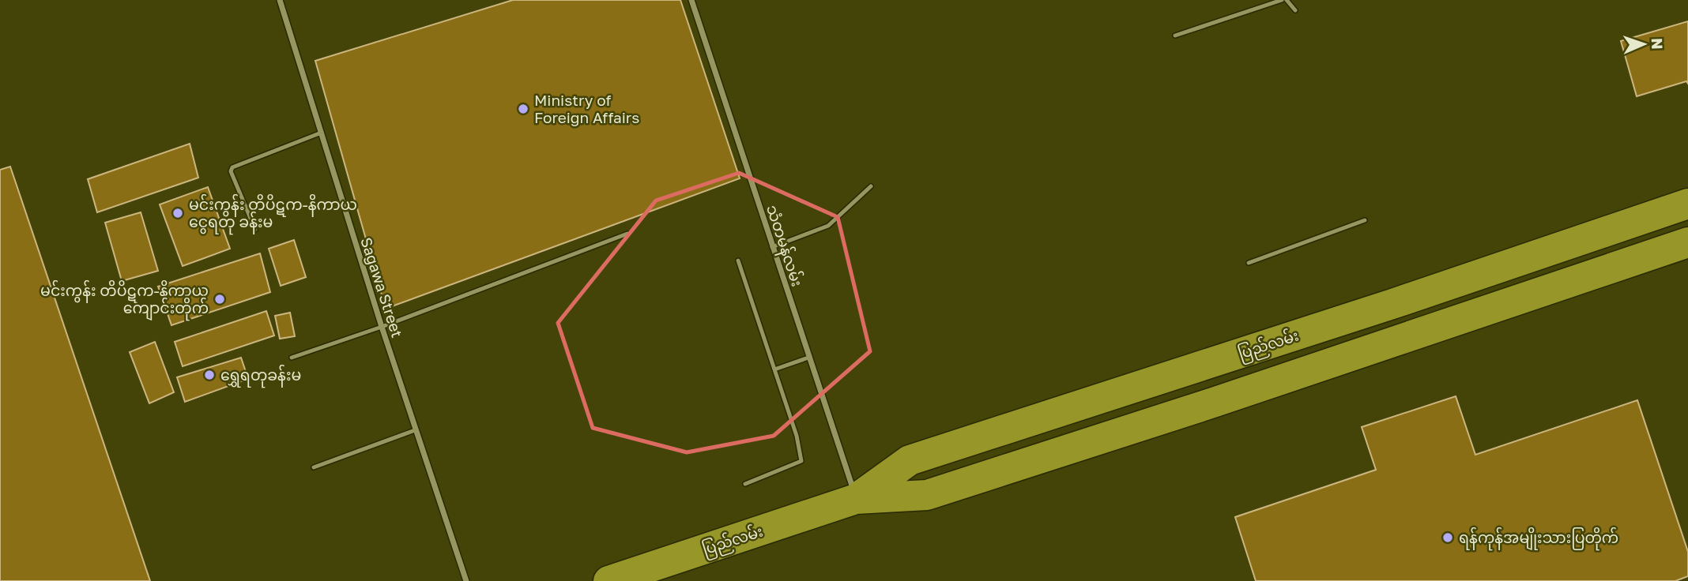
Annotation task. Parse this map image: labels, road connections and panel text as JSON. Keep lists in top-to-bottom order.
{
  "streets": {
    "highway": ["ပြည်လမ်း"],
    "street": ["သံတမန်လမ်း", "Sagawa Street"]
  },
  "crossings": [
    ["သံတမန်လမ်း", "ပြည်လမ်း"]
  ],
  "places": [
    "Ministry of Foreign Affairs",
    "မင်းကွန်း တိပိဋက-နိကာယ ငွေရတု ခန်းမ",
    "မင်းကွန်း တိပိဋက-နိကာယ ကျောင်းတိုက်",
    "ရွှေရတုခန်းမ",
    "ရန်ကုန်အမျိုးသားပြတိုက်"
  ],
  "north": "right"
}
